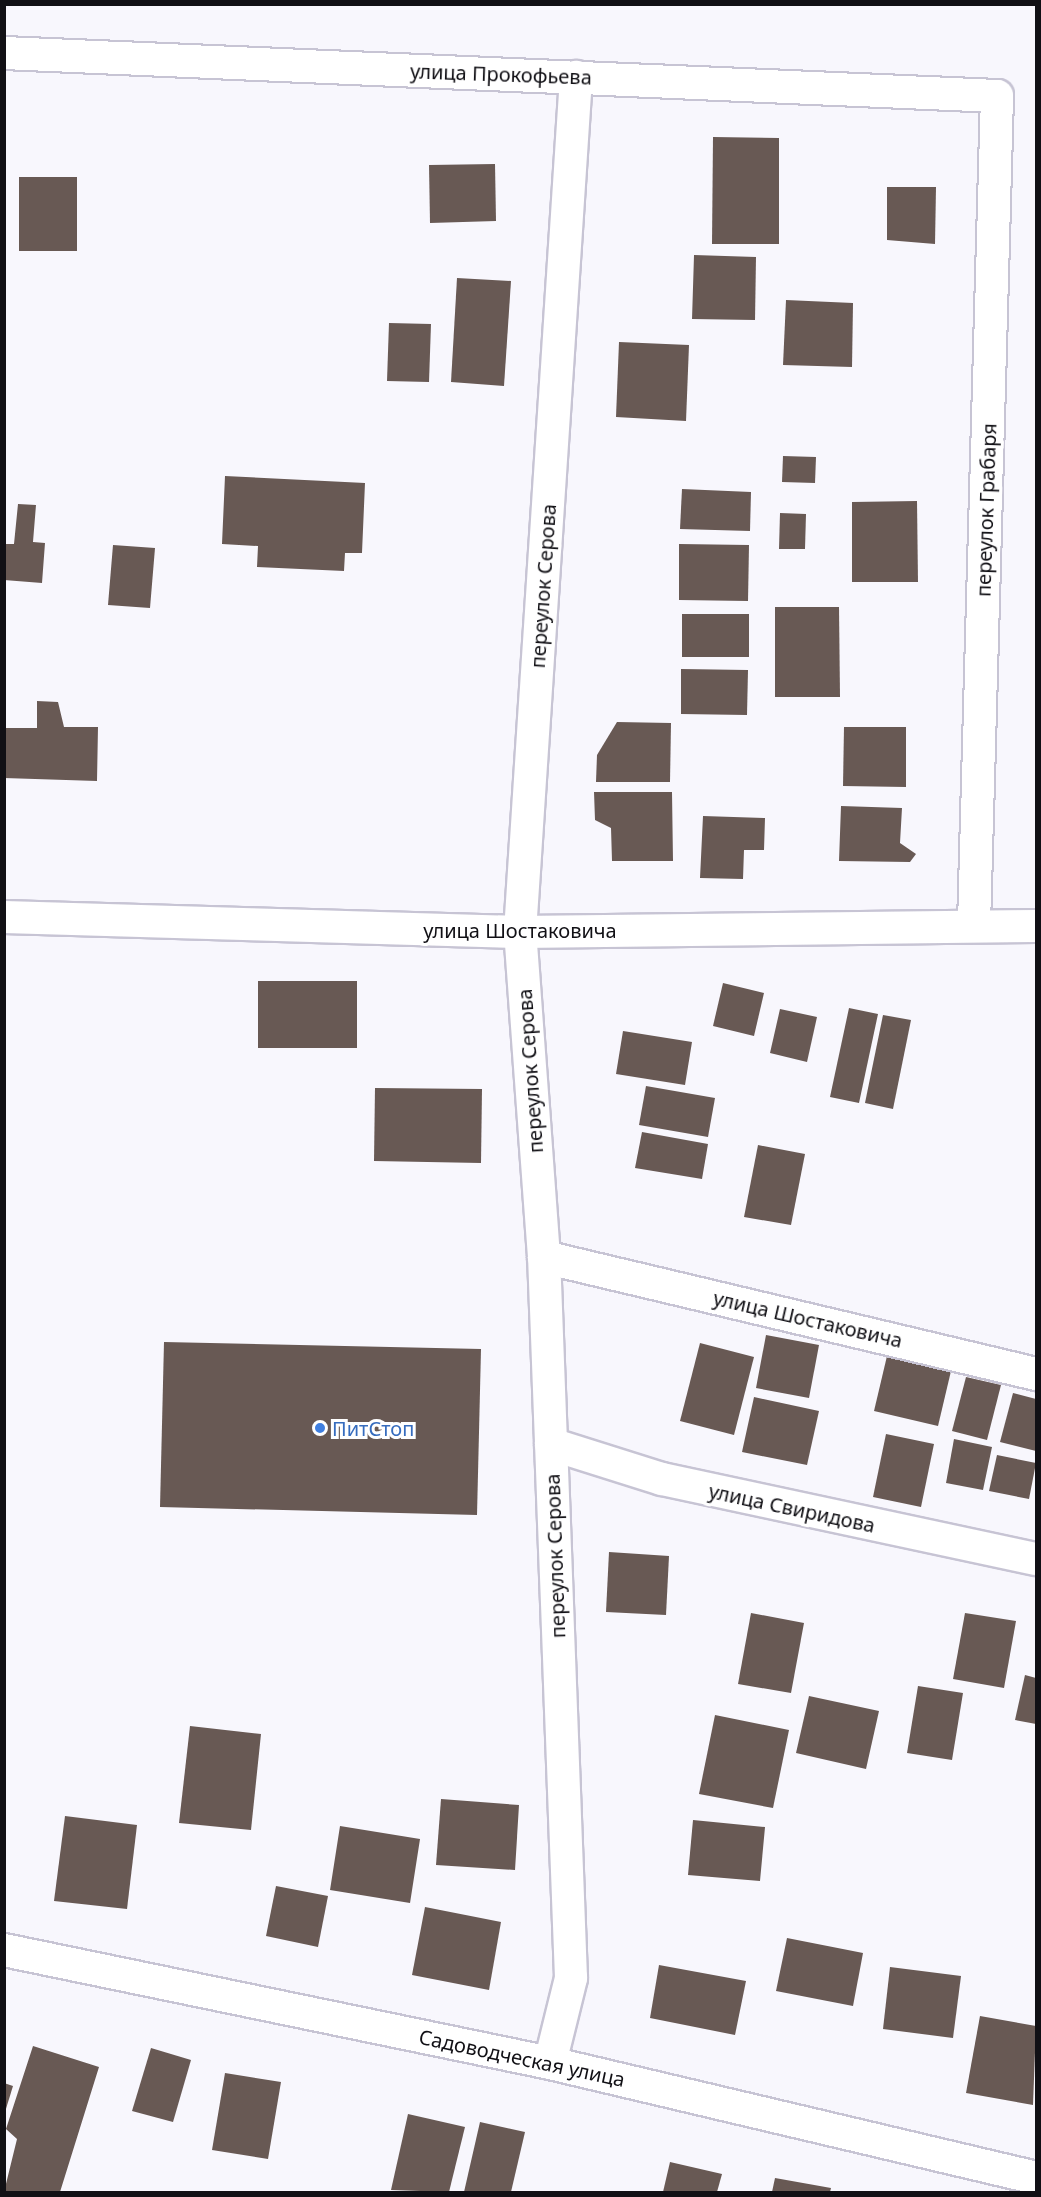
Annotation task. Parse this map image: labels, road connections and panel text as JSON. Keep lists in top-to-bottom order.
{
  "streets": {
    "street": [
      "улица Прокофьева",
      "переулок Грабаря",
      "переулок Серова",
      "улица Шостаковича",
      "улица Свиридова",
      "Садоводческая улица"
    ]
  },
  "crossings": [
    ["улица Прокофьева", "переулок Грабаря"],
    ["улица Прокофьева", "переулок Серова"],
    ["переулок Грабаря", "улица Шостаковича"],
    ["переулок Серова", "улица Шостаковича"],
    ["переулок Серова", "улица Свиридова"],
    ["переулок Серова", "Садоводческая улица"]
  ],
  "places": ["ПитСтоп"]
}
